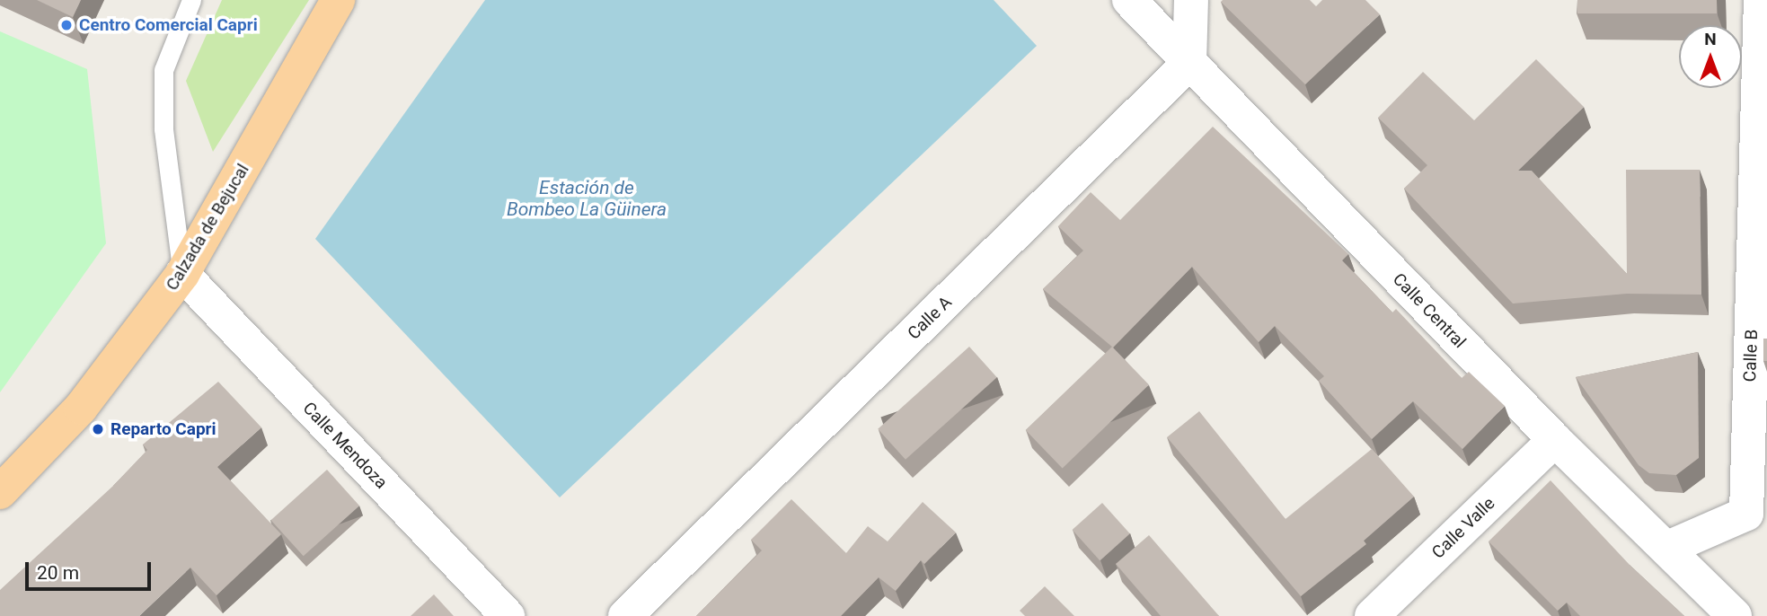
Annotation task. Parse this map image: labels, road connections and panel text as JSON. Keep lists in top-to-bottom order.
{
  "streets": {
    "main road": ["Calzada de Bejucal"],
    "street": [
      "Calle Central",
      "Calle A",
      "Calle B",
      "Calle Mendoza",
      "Calle Valle"
    ]
  },
  "crossings": [
    ["Calzada de Bejucal", "Calle Mendoza"],
    ["Calle Central", "Calle A"],
    ["Calle Central", "Calle B"],
    ["Calle Central", "Calle Valle"]
  ],
  "water": ["Estación de Bombeo La Güinera"],
  "places": ["Centro Comercial Capri", "Reparto Capri"],
  "scale_bar": "20 m",
  "north": "top"
}
